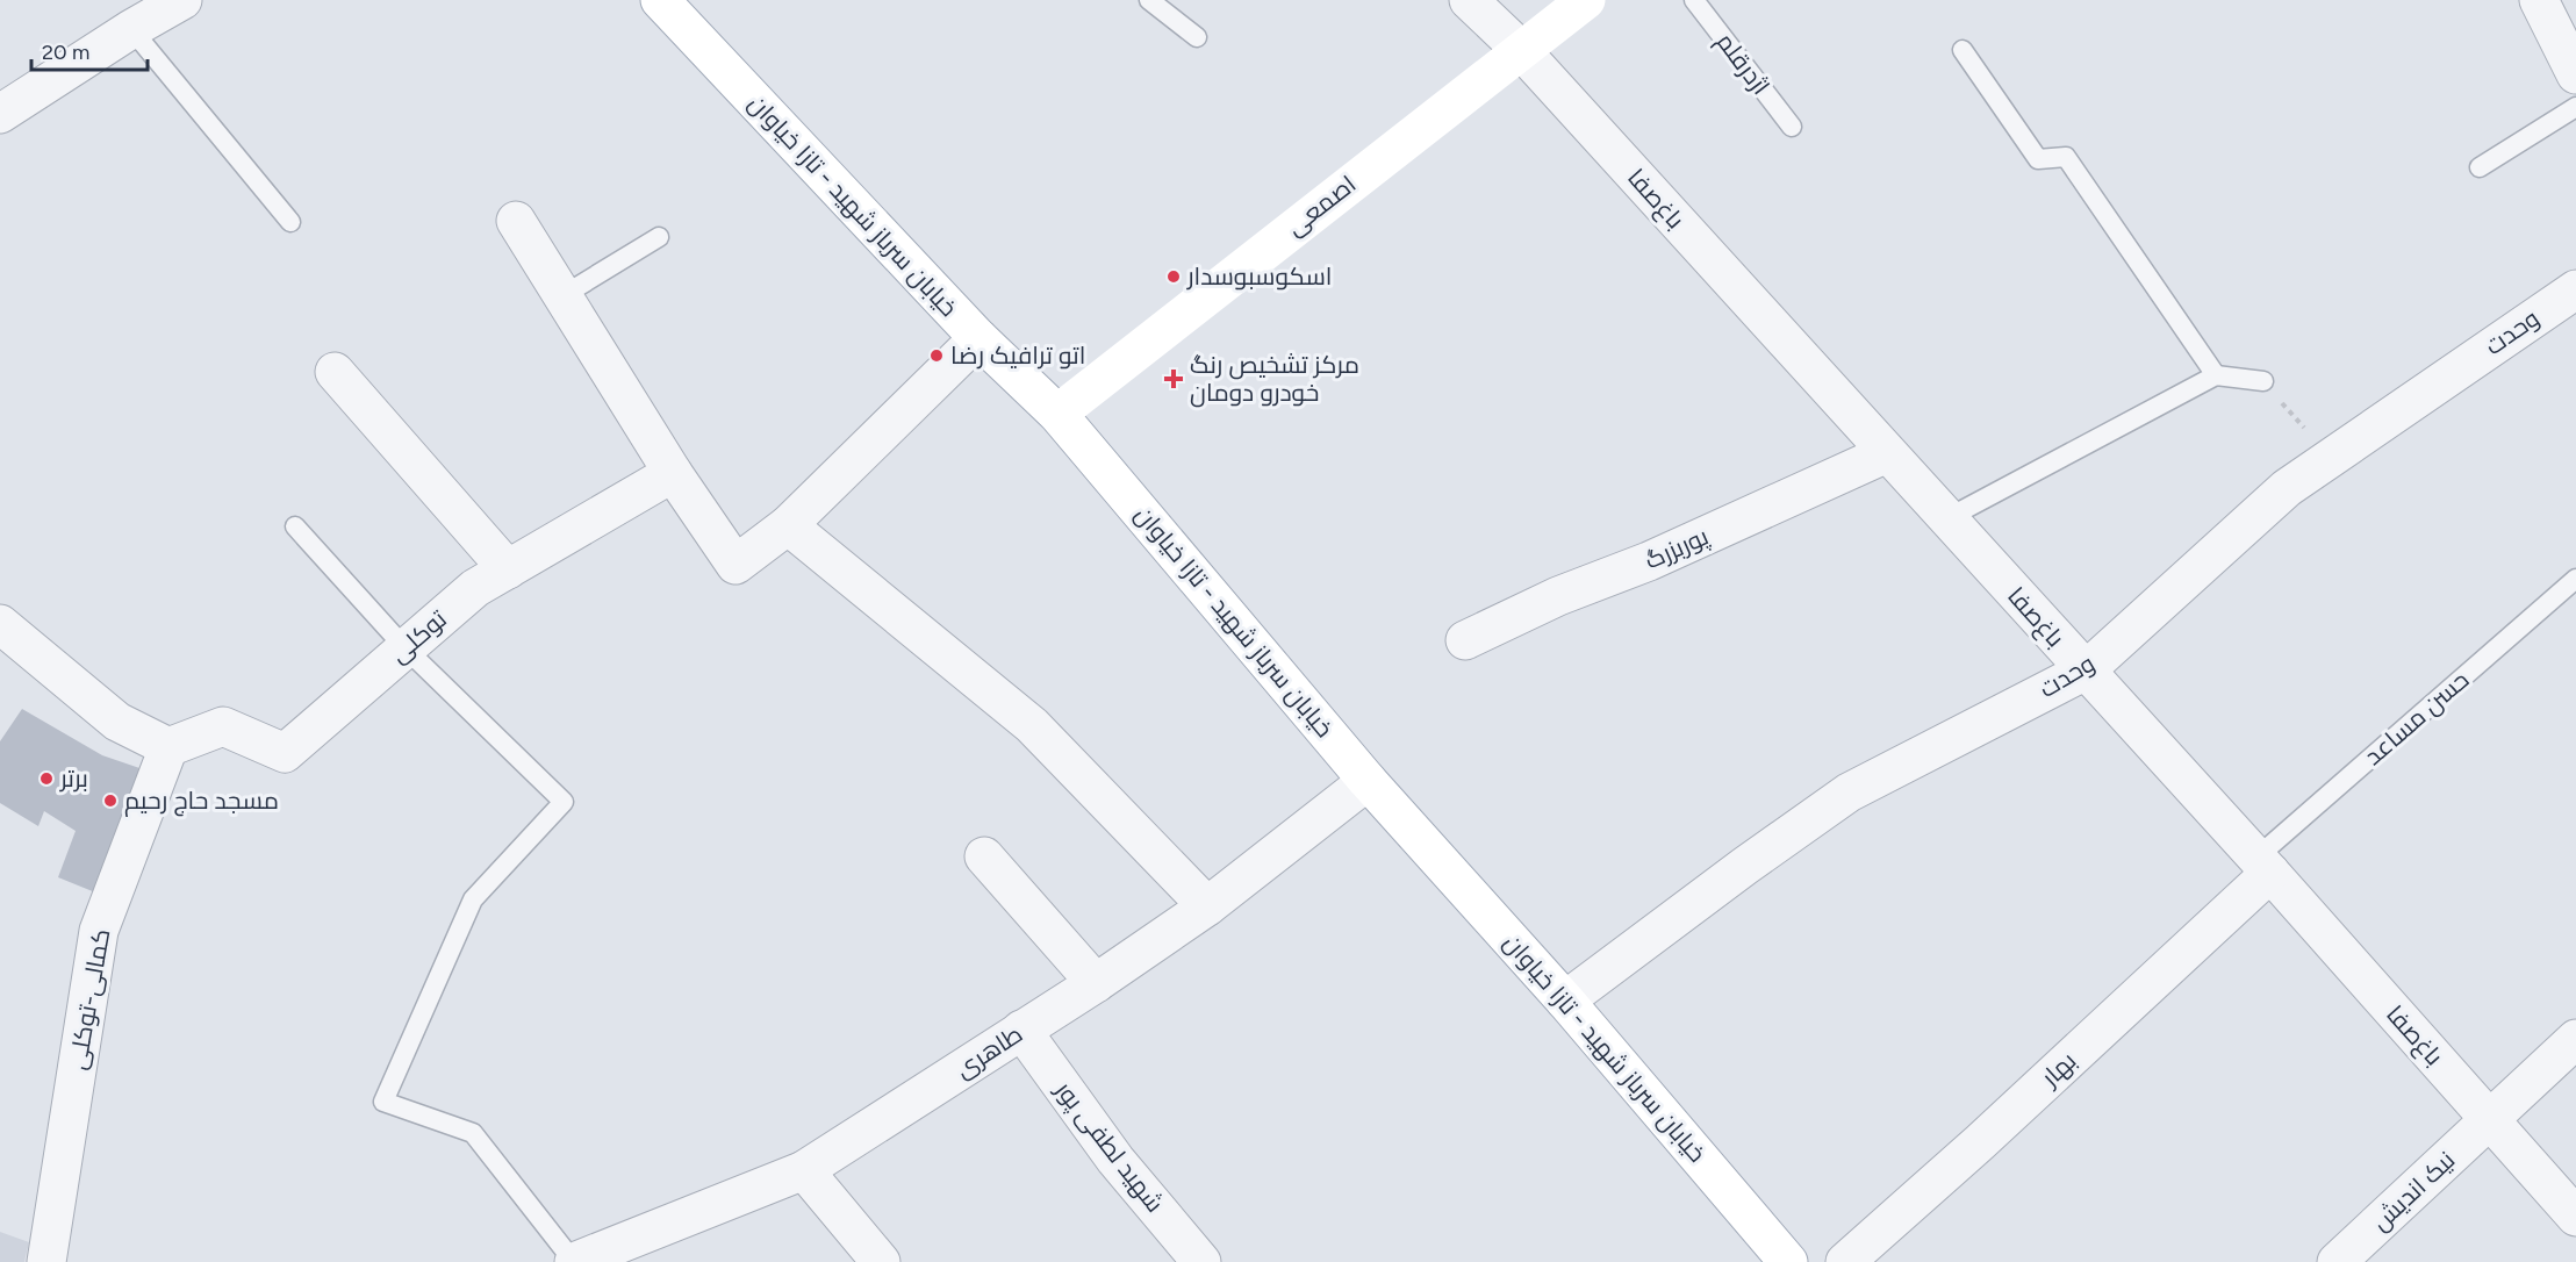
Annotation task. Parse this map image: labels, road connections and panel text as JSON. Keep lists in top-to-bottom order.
{
  "streets": {
    "main road": ["خیابان سرباز شهید - تازا خیاوان", "اصمعی"],
    "street": [
      "باغ‌صفا",
      "وحدت",
      "پوربزرگ",
      "توکلی",
      "کمالی-توکلی",
      "طاهری",
      "بهار",
      "شهید لطفی پور",
      "نیک اندیش"
    ],
    "lane": ["اژدرقلم", "حسن مساعد"]
  },
  "crossings": [
    ["باغ‌صفا", "اصمعی"],
    ["باغ‌صفا", "وحدت"],
    ["باغ‌صفا", "پوربزرگ"],
    ["باغ‌صفا", "حسن مساعد"],
    ["باغ‌صفا", "بهار"],
    ["باغ‌صفا", "نیک اندیش"],
    ["خیابان سرباز شهید - تازا خیاوان", "اصمعی"],
    ["خیابان سرباز شهید - تازا خیاوان", "وحدت"],
    ["خیابان سرباز شهید - تازا خیاوان", "طاهری"],
    ["توکلی", "کمالی-توکلی"],
    ["حسن مساعد", "بهار"],
    ["طاهری", "شهید لطفی پور"]
  ],
  "places": {
    "other": [
      "اسکوسبوسدار",
      "اتو ترافیک رضا",
      "برتر",
      "مسجد حاج رحیم"
    ],
    "health": ["مرکز تشخیص رنگ خودرو دومان"]
  },
  "scale_bar": "20 m"
}
